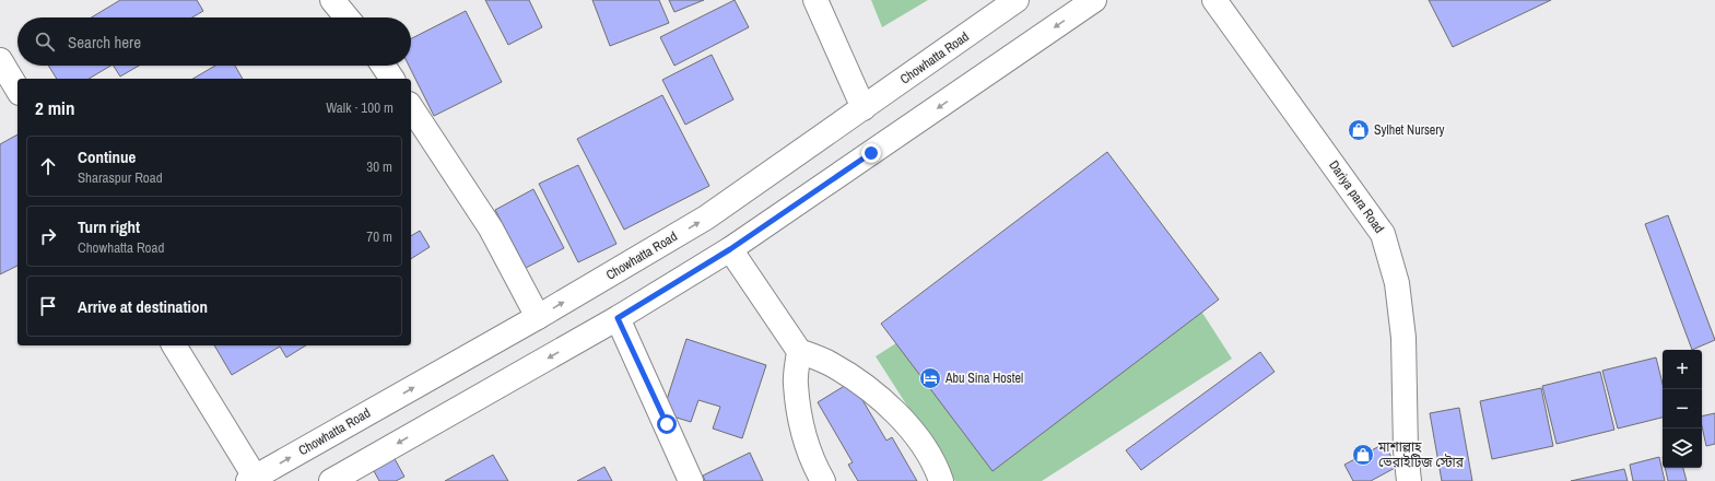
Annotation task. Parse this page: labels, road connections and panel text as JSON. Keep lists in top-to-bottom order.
{
  "streets": {
    "main road": ["Chowhatta Road", "Dariya para Road"]
  },
  "places": {
    "shop": ["Sylhet Nursery", "মাশাল্লাহ ভেরাইটিজ স্টোর"],
    "hotel": ["Abu Sina Hostel"]
  },
  "page": {
    "search": "Search here",
    "heading": ["2 min", "Walk · 100 m"],
    "list": [
      ["Continue", "Sharaspur Road", "30 m"],
      ["Turn right", "Chowhatta Road", "70 m"],
      "Arrive at destination"
    ],
    "map_buttons": ["+", "−"]
  }
}
